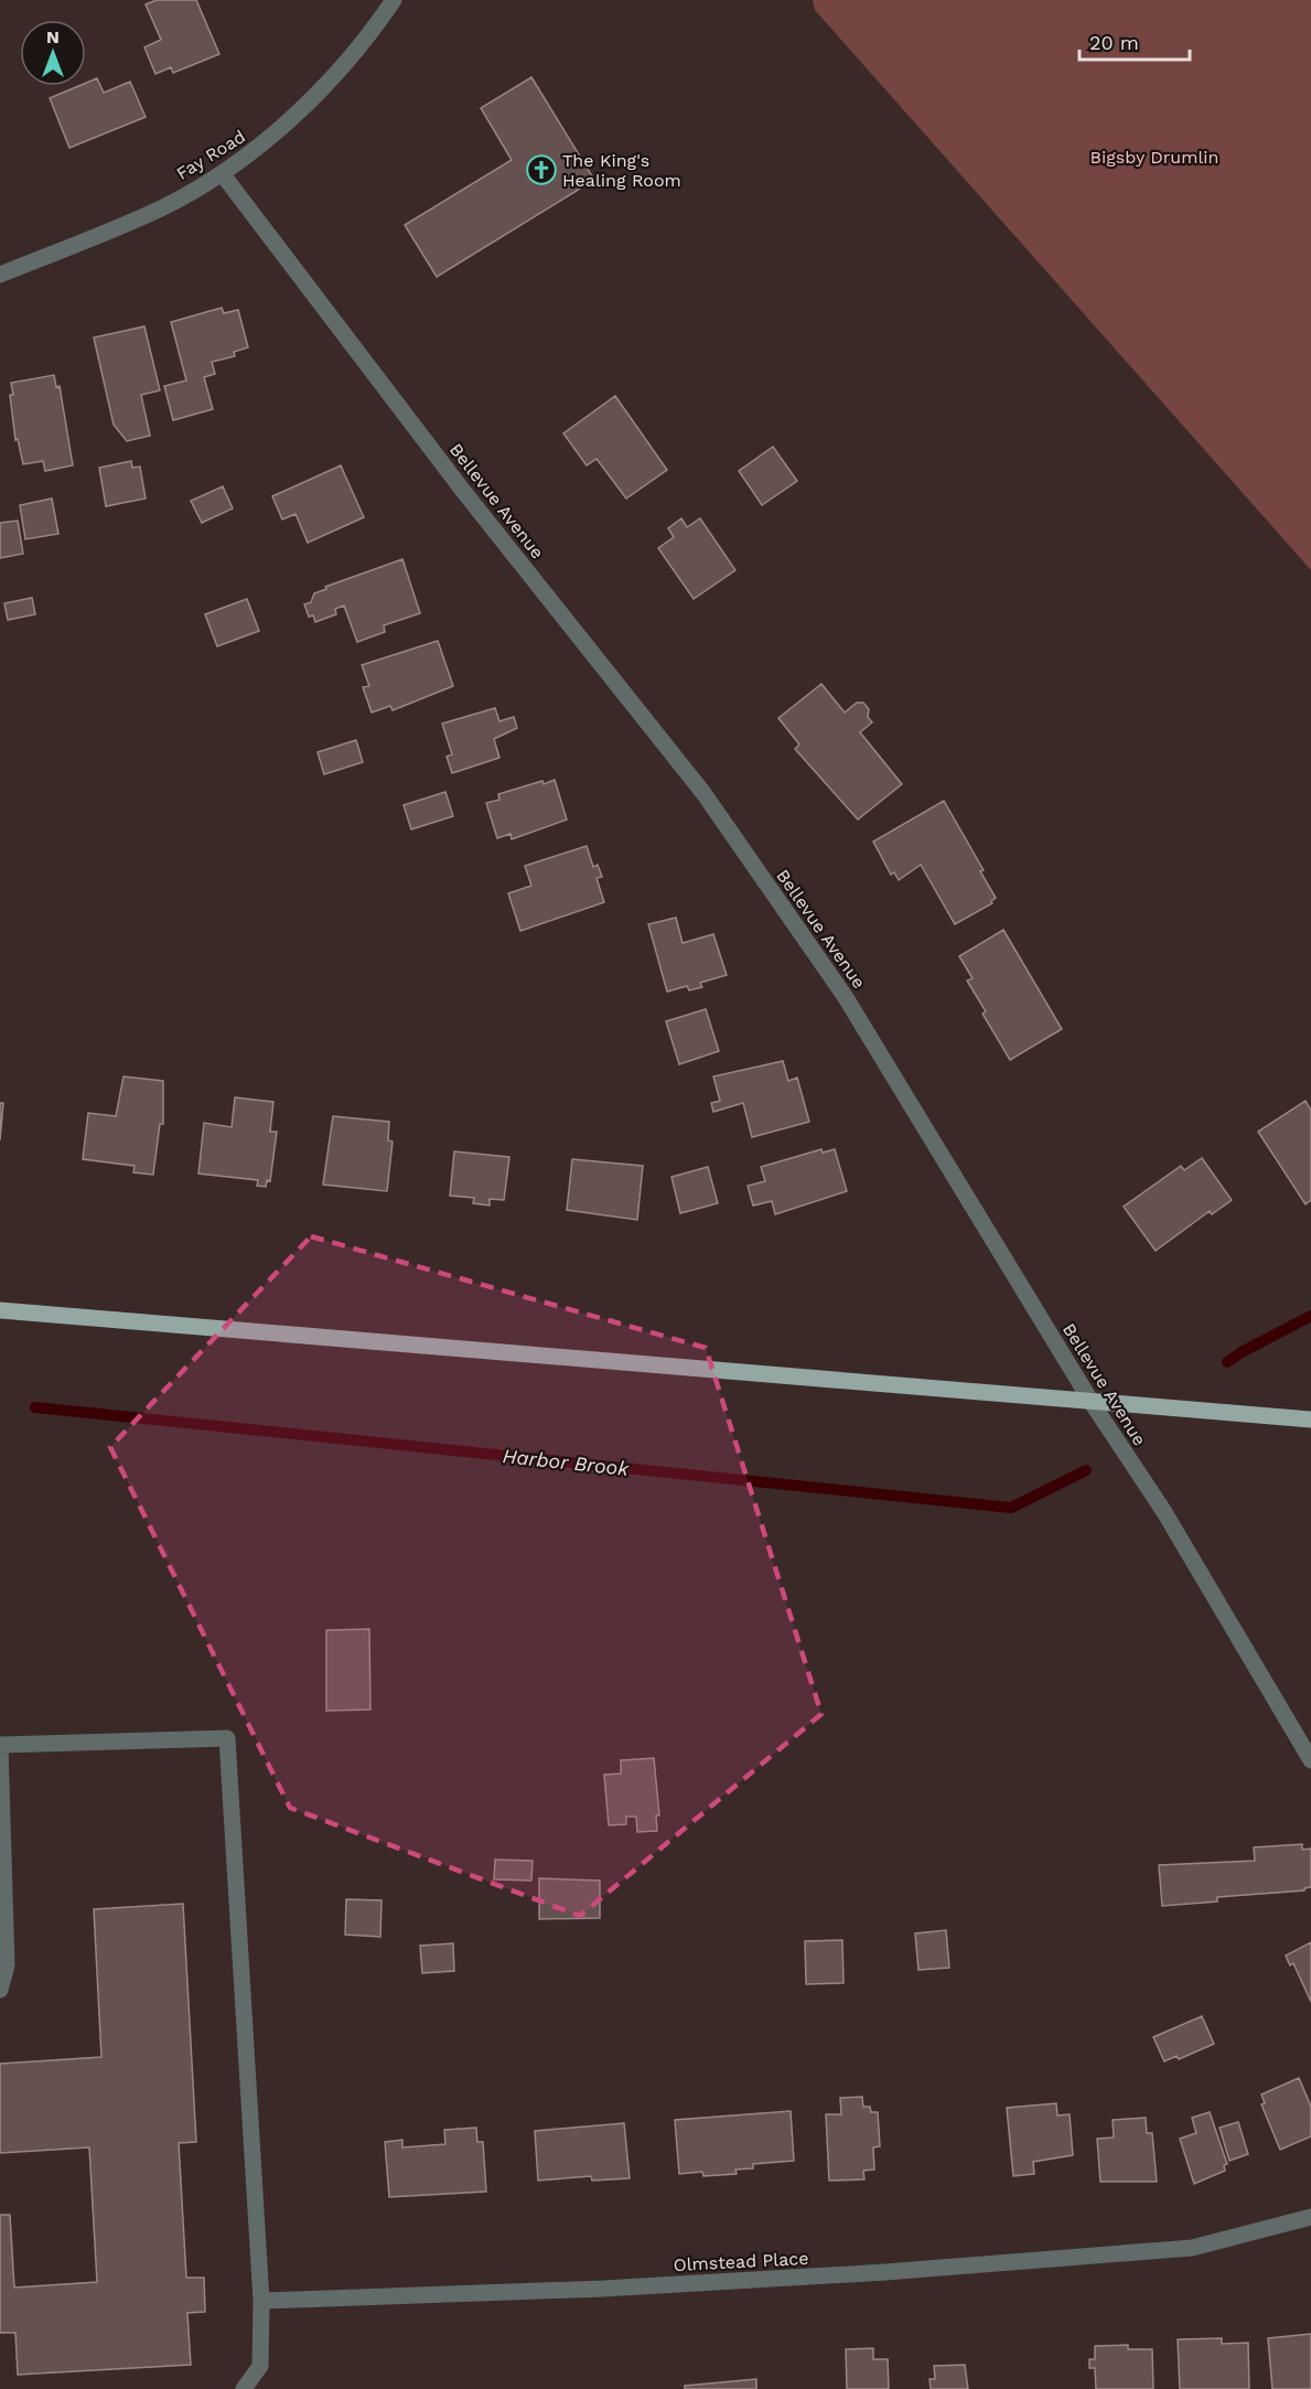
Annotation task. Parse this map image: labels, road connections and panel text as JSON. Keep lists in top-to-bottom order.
{
  "streets": {
    "street": ["Fay Road", "Bellevue Avenue", "Olmstead Place"]
  },
  "crossings": [
    ["Fay Road", "Bellevue Avenue"]
  ],
  "water": ["Harbor Brook"],
  "parks": ["Bigsby Drumlin"],
  "places": {
    "church": ["The King's Healing Room"]
  },
  "scale_bar": "20 m",
  "north": "top"
}
